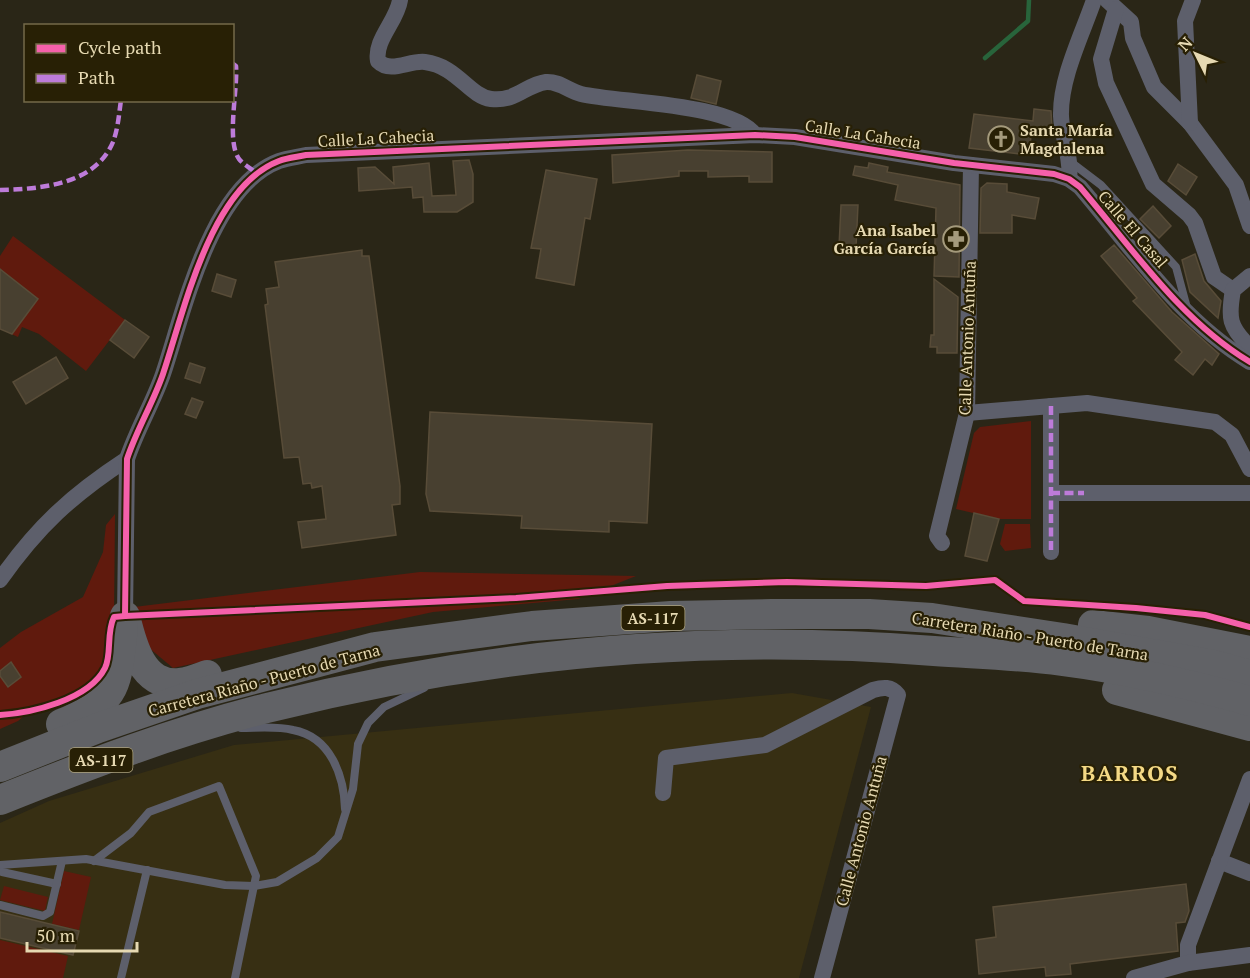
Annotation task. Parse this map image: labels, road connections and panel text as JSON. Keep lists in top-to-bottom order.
{
  "streets": {
    "highway": ["AS-117", "Carretera Riaño - Puerto de Tarna"],
    "street": ["Calle La Cahecia", "Calle El Casal", "Calle Antonio Antuña"]
  },
  "crossings": [
    ["Calle La Cahecia", "Calle Antonio Antuña"]
  ],
  "districts": ["BARROS"],
  "places": {
    "church": ["Santa María Magdalena"],
    "pharmacy": ["Ana Isabel García García"]
  },
  "legend": ["Cycle path", "Path"],
  "scale_bar": "50 m",
  "north": "top left"
}
